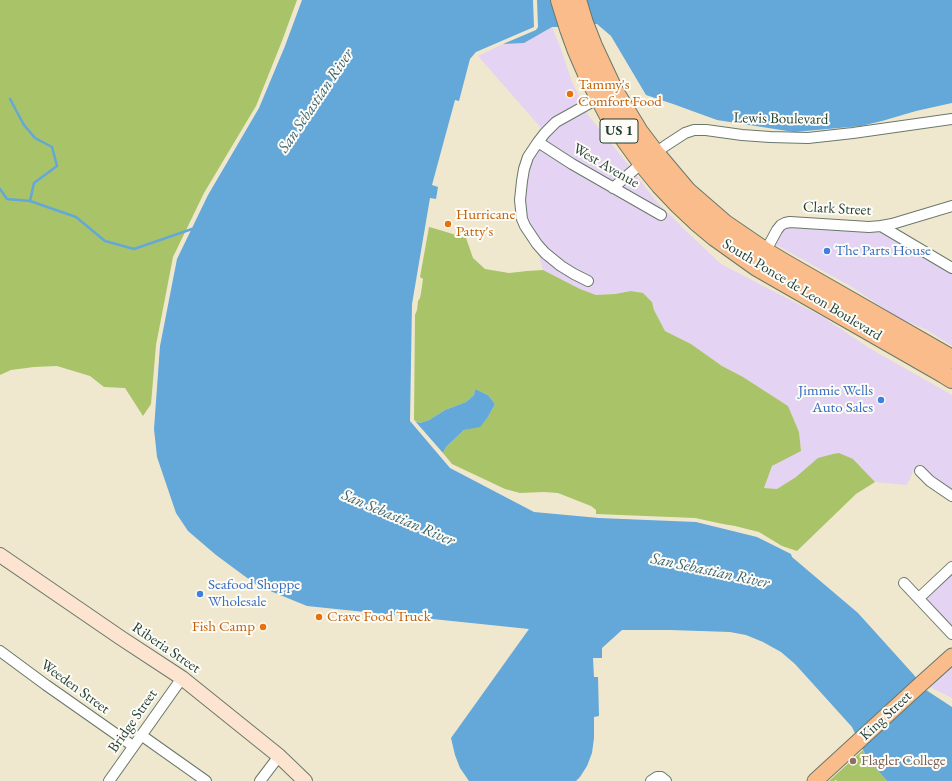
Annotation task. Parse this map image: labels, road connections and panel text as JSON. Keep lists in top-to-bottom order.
{
  "streets": {
    "highway": ["US 1", "South Ponce de Leon Boulevard"],
    "main road": ["King Street"],
    "street": [
      "Lewis Boulevard",
      "West Avenue",
      "Clark Street",
      "Riberia Street",
      "Weeden Street",
      "Bridge Street"
    ]
  },
  "crossings": [
    ["Lewis Boulevard", "West Avenue"],
    ["Lewis Boulevard", "South Ponce de Leon Boulevard"],
    ["Clark Street", "South Ponce de Leon Boulevard"],
    ["Riberia Street", "Bridge Street"],
    ["Weeden Street", "Bridge Street"]
  ],
  "water": ["San Sebastian River"],
  "places": [
    "Tammy's Comfort Food",
    "Hurricane Patty's",
    "The Parts House",
    "Jimmie Wells Auto Sales",
    "Seafood Shoppe Wholesale",
    "Crave Food Truck",
    "Fish Camp",
    "Flagler College"
  ]
}
